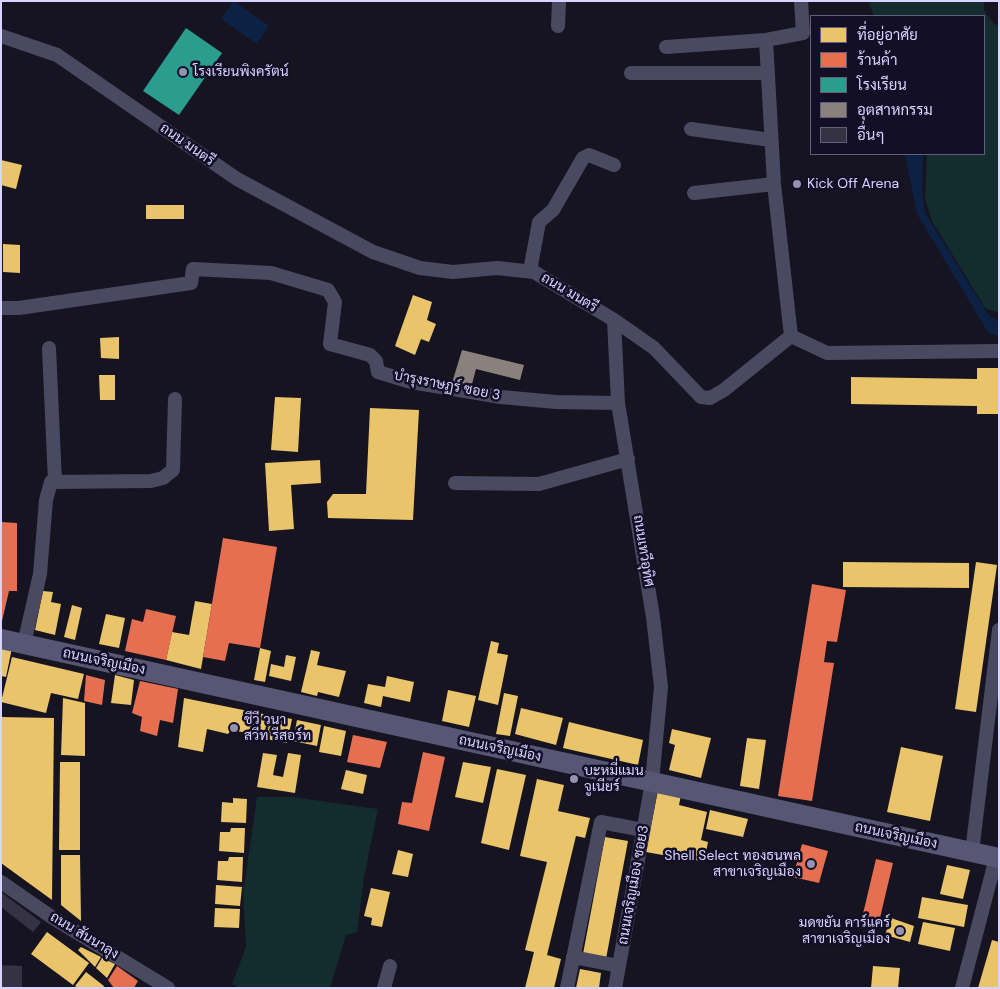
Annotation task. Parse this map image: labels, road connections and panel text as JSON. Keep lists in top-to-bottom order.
{
  "streets": {
    "main road": ["ถนนเจริญเมือง"],
    "street": [
      "ถนน มนตรี",
      "บำรุงราษฏร์ ซอย 3",
      "ถนนเทวีอุทิศ",
      "ถนนเจริญเมือง ซอย3",
      "ถนน สันนาลุง"
    ]
  },
  "crossings": [
    ["ถนน มนตรี", "ถนนเทวีอุทิศ"],
    ["บำรุงราษฏร์ ซอย 3", "ถนนเทวีอุทิศ"],
    ["ถนนเทวีอุทิศ", "ถนนเจริญเมือง"],
    ["ถนนเทวีอุทิศ", "ถนนเจริญเมือง ซอย3"],
    ["ถนนเจริญเมือง", "ถนนเจริญเมือง ซอย3"]
  ],
  "places": [
    "โรงเรียนพิงครัตน์",
    "Kick Off Arena",
    "ชีวี วนา สวีท รีสอร์ท",
    "บะหมี่แมน จูเนียร์",
    "Shell Select ทองธนพล สาขาเจริญเมือง",
    "มดขยัน คาร์แคร์ สาขาเจริญเมือง"
  ],
  "legend": [
    "ที่อยู่อาศัย",
    "ร้านค้า",
    "โรงเรียน",
    "อุตสาหกรรม",
    "อื่นๆ"
  ]
}
